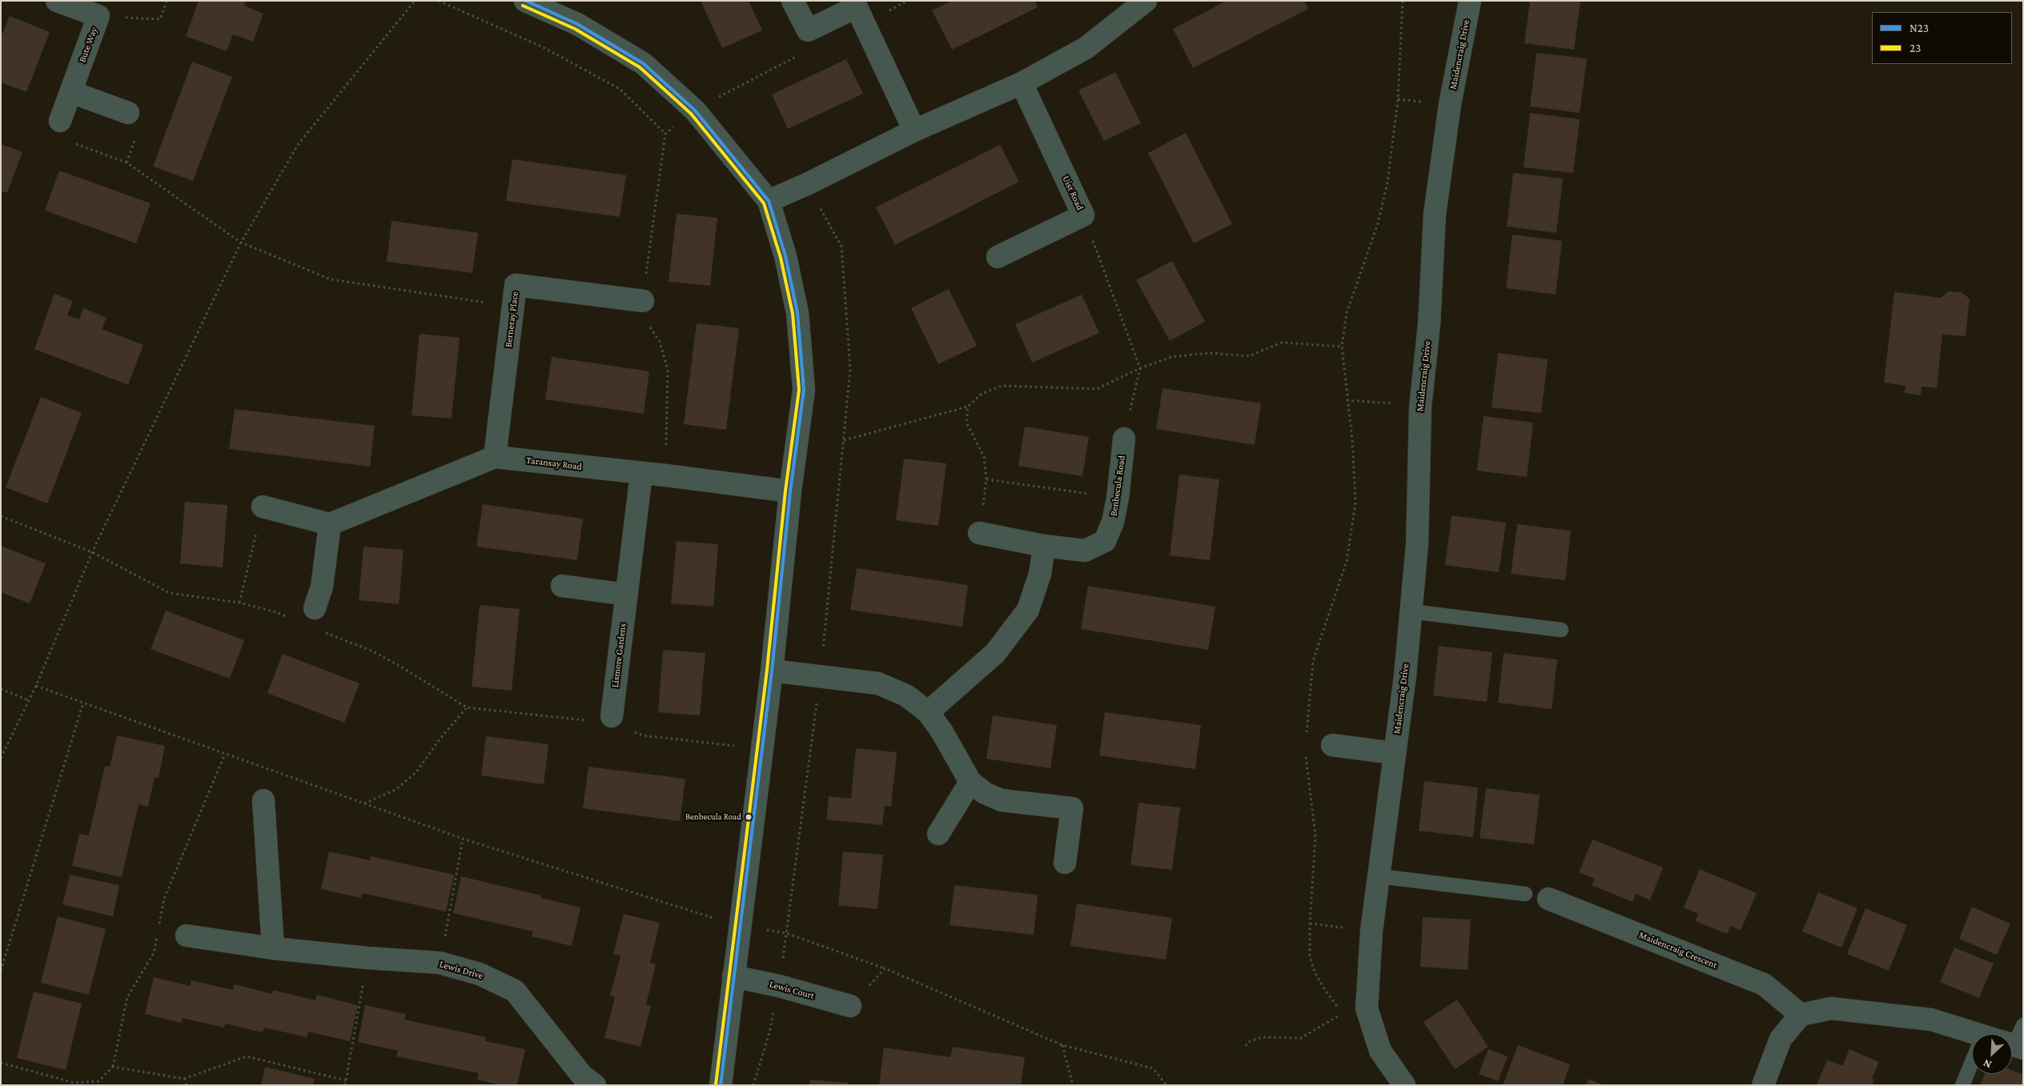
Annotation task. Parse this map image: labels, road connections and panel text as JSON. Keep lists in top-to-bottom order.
{
  "streets": {
    "street": [
      "Bute Way",
      "Maidencraig Drive",
      "Uist Road",
      "Berneray Place",
      "Taransay Road",
      "Benbecula Road",
      "Lismore Gardens",
      "Maidencraig Crescent",
      "Lewis Drive",
      "Lewis Court"
    ]
  },
  "crossings": [
    ["Berneray Place", "Taransay Road"],
    ["Taransay Road", "Lismore Gardens"]
  ],
  "places": ["Benbecula Road"],
  "lines": ["transit line N23", "transit line 23"],
  "legend": ["N23", "23"],
  "north": "bottom left"
}
